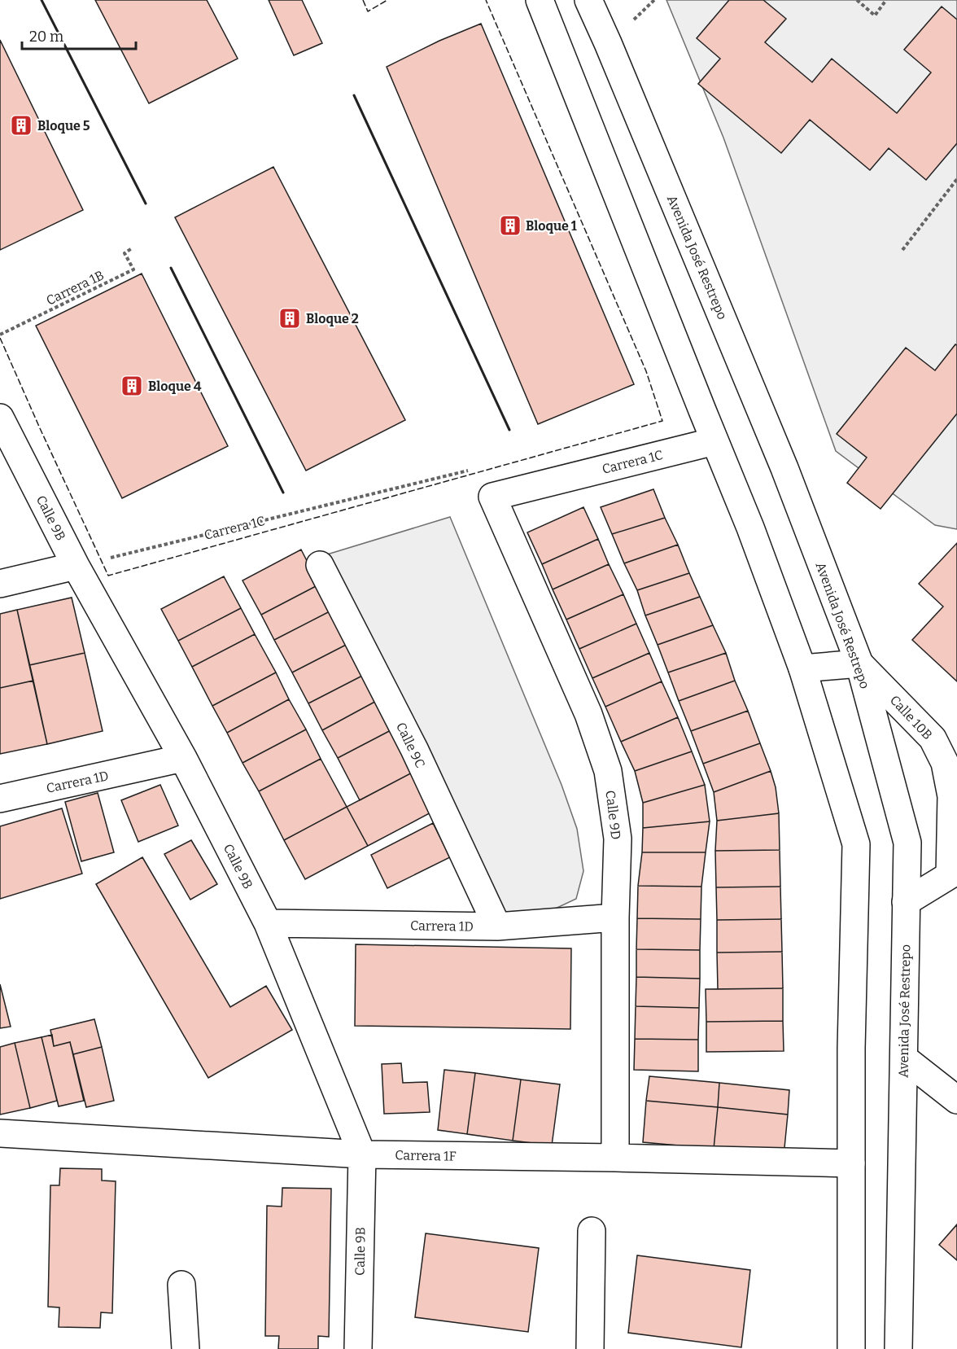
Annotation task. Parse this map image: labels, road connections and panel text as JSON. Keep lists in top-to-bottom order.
{
  "streets": {
    "street": [
      "Avenida José Restrepo",
      "Carrera 1C",
      "Calle 9B",
      "Calle 10B",
      "Calle 9C",
      "Carrera 1D",
      "Calle 9D",
      "Carrera 1F"
    ],
    "path": ["Carrera 1B"]
  },
  "crossings": [
    ["Avenida José Restrepo", "Calle 10B"],
    ["Carrera 1C", "Calle 9B"],
    ["Carrera 1C", "Calle 9D"],
    ["Calle 9B", "Carrera 1D"],
    ["Calle 9B", "Carrera 1F"],
    ["Calle 9C", "Carrera 1D"],
    ["Carrera 1D", "Calle 9D"],
    ["Calle 9D", "Carrera 1F"]
  ],
  "places": {
    "building": [
      "Bloque 5",
      "Bloque 1",
      "Bloque 2",
      "Bloque 4"
    ]
  },
  "scale_bar": "20 m"
}
